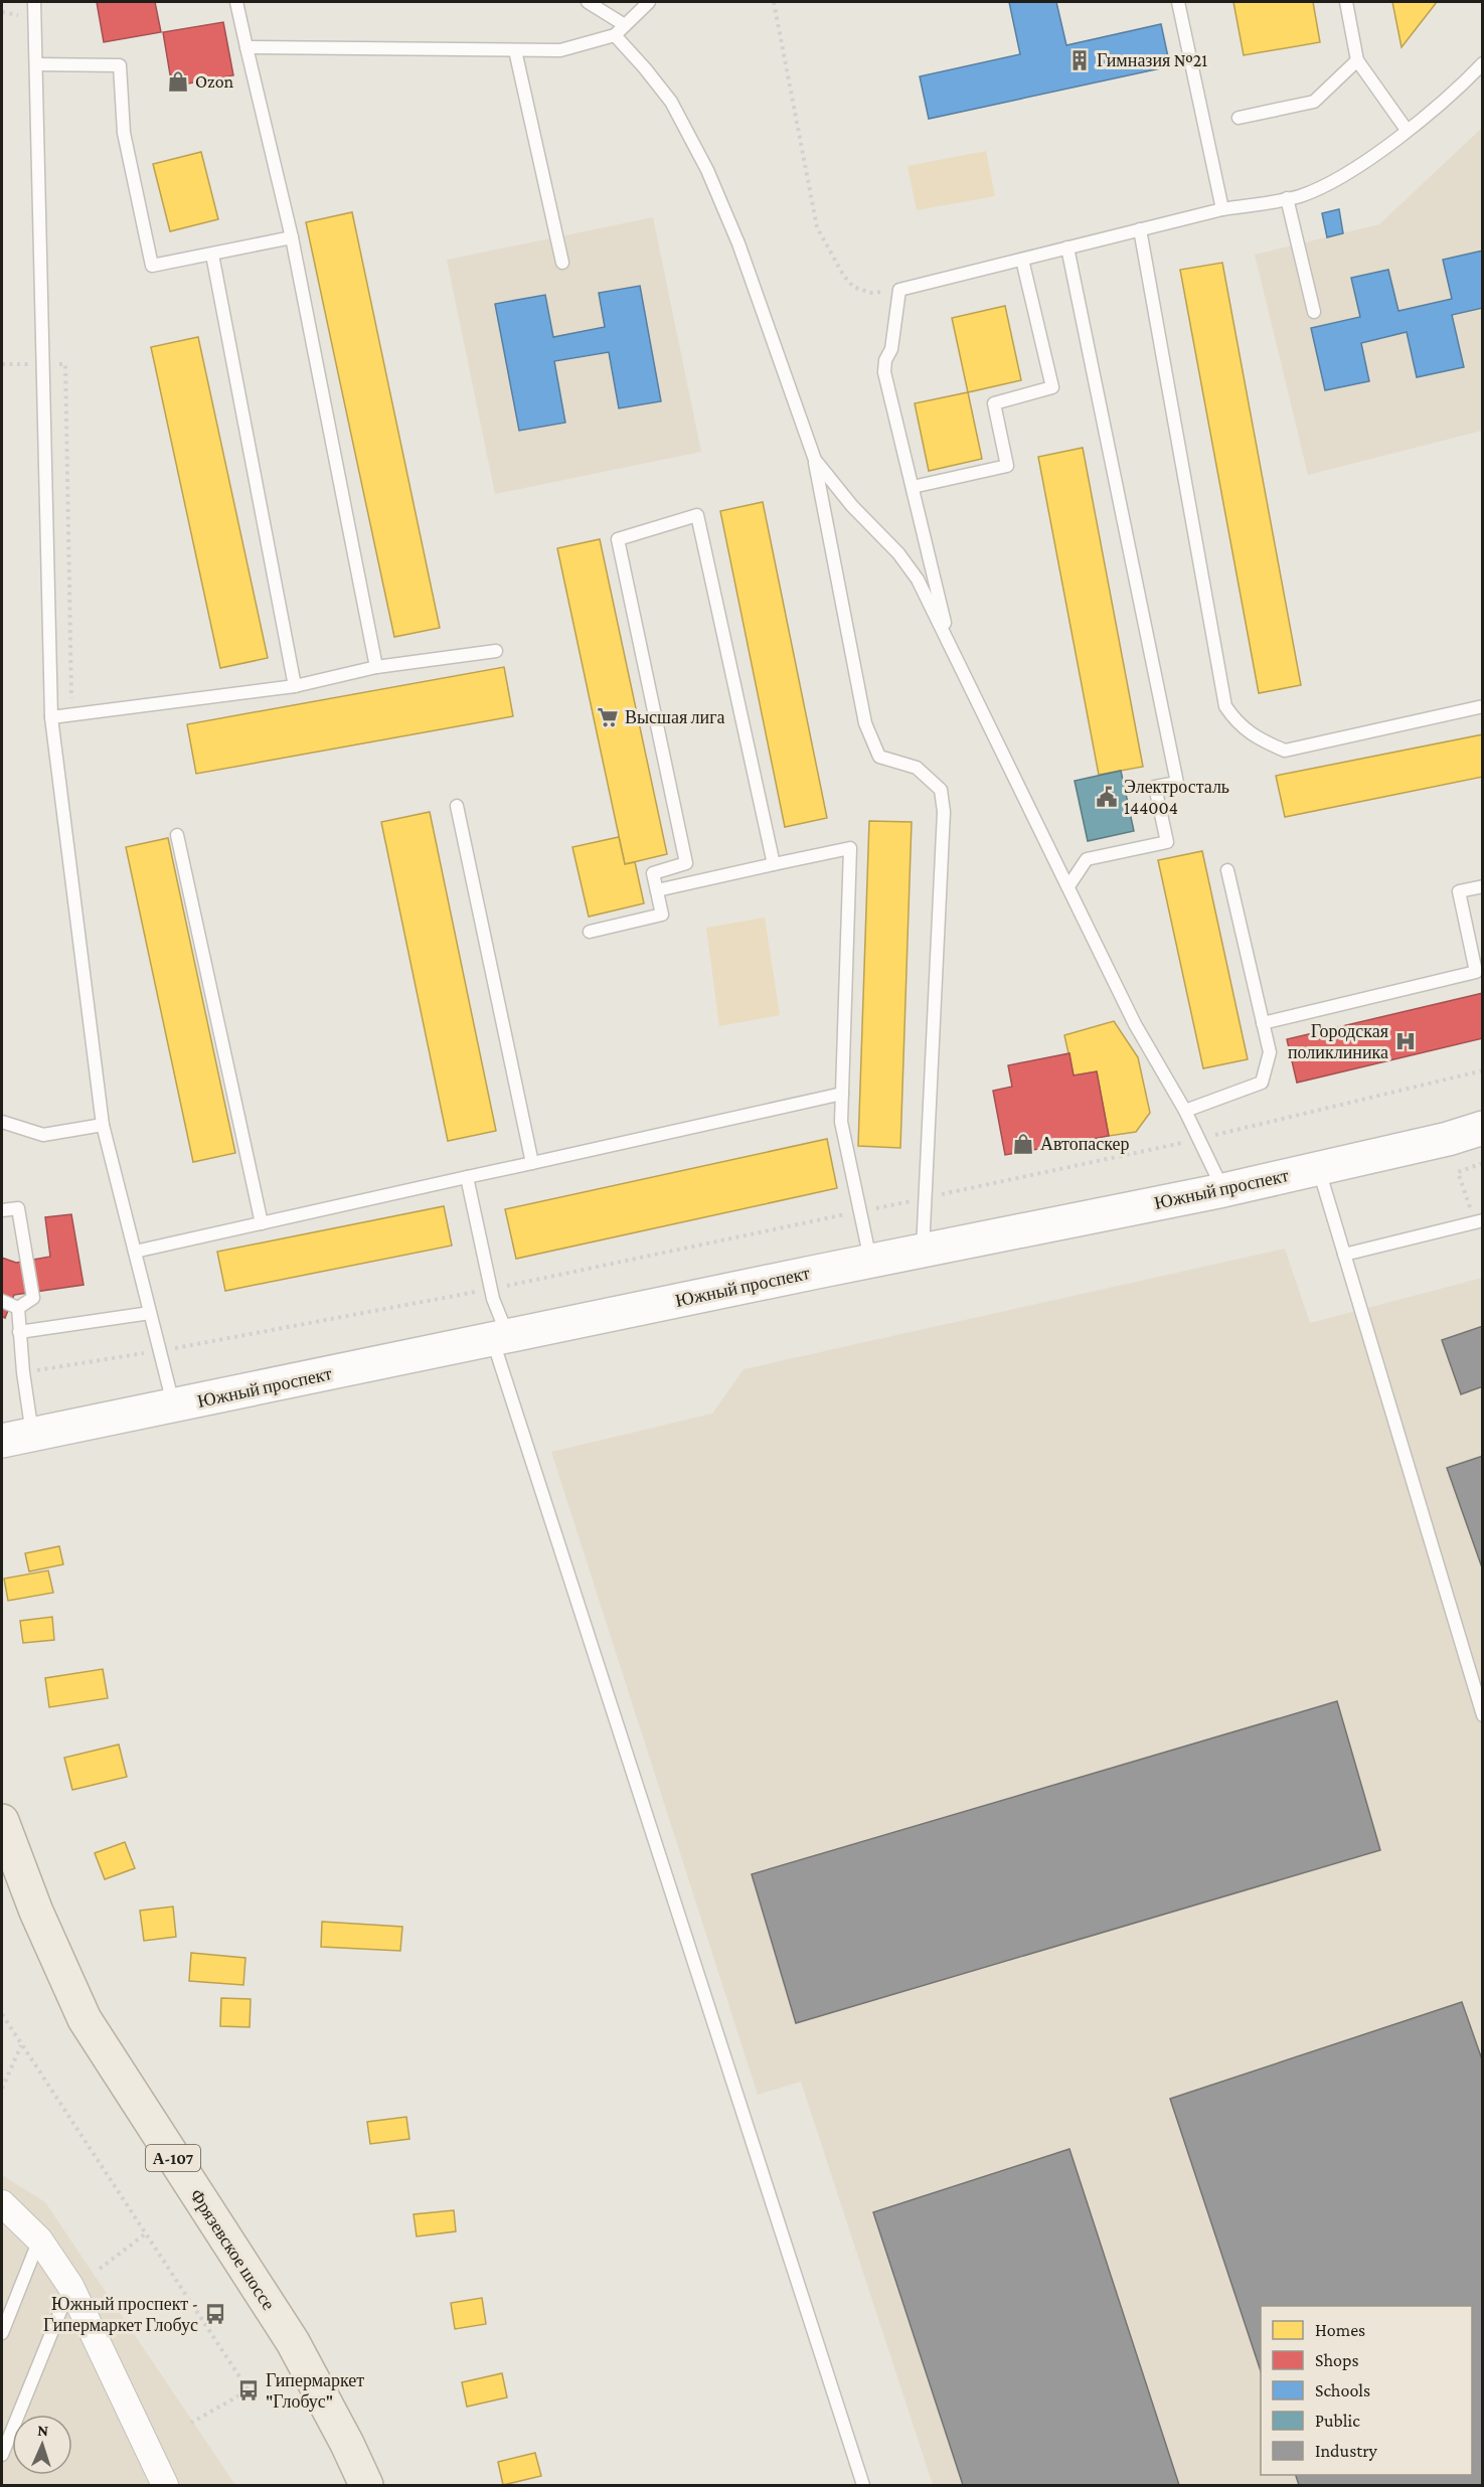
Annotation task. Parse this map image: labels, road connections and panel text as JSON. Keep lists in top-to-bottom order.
{
  "streets": {
    "highway": ["А-107", "Фрязевское шоссе"],
    "main road": ["Южный проспект"]
  },
  "places": {
    "building": ["Гимназия №21"],
    "shop": ["Ozon", "Автопаскер"],
    "supermarket": ["Высшая лига"],
    "public building": ["Электросталь 144004"],
    "hospital": ["Городская поликлиника"],
    "bus stop": ["Южный проспект - Гипермаркет Глобус", "Гипермаркет \"Глобус\""]
  },
  "legend": [
    "Homes",
    "Shops",
    "Schools",
    "Public",
    "Industry"
  ],
  "north": "top"
}
